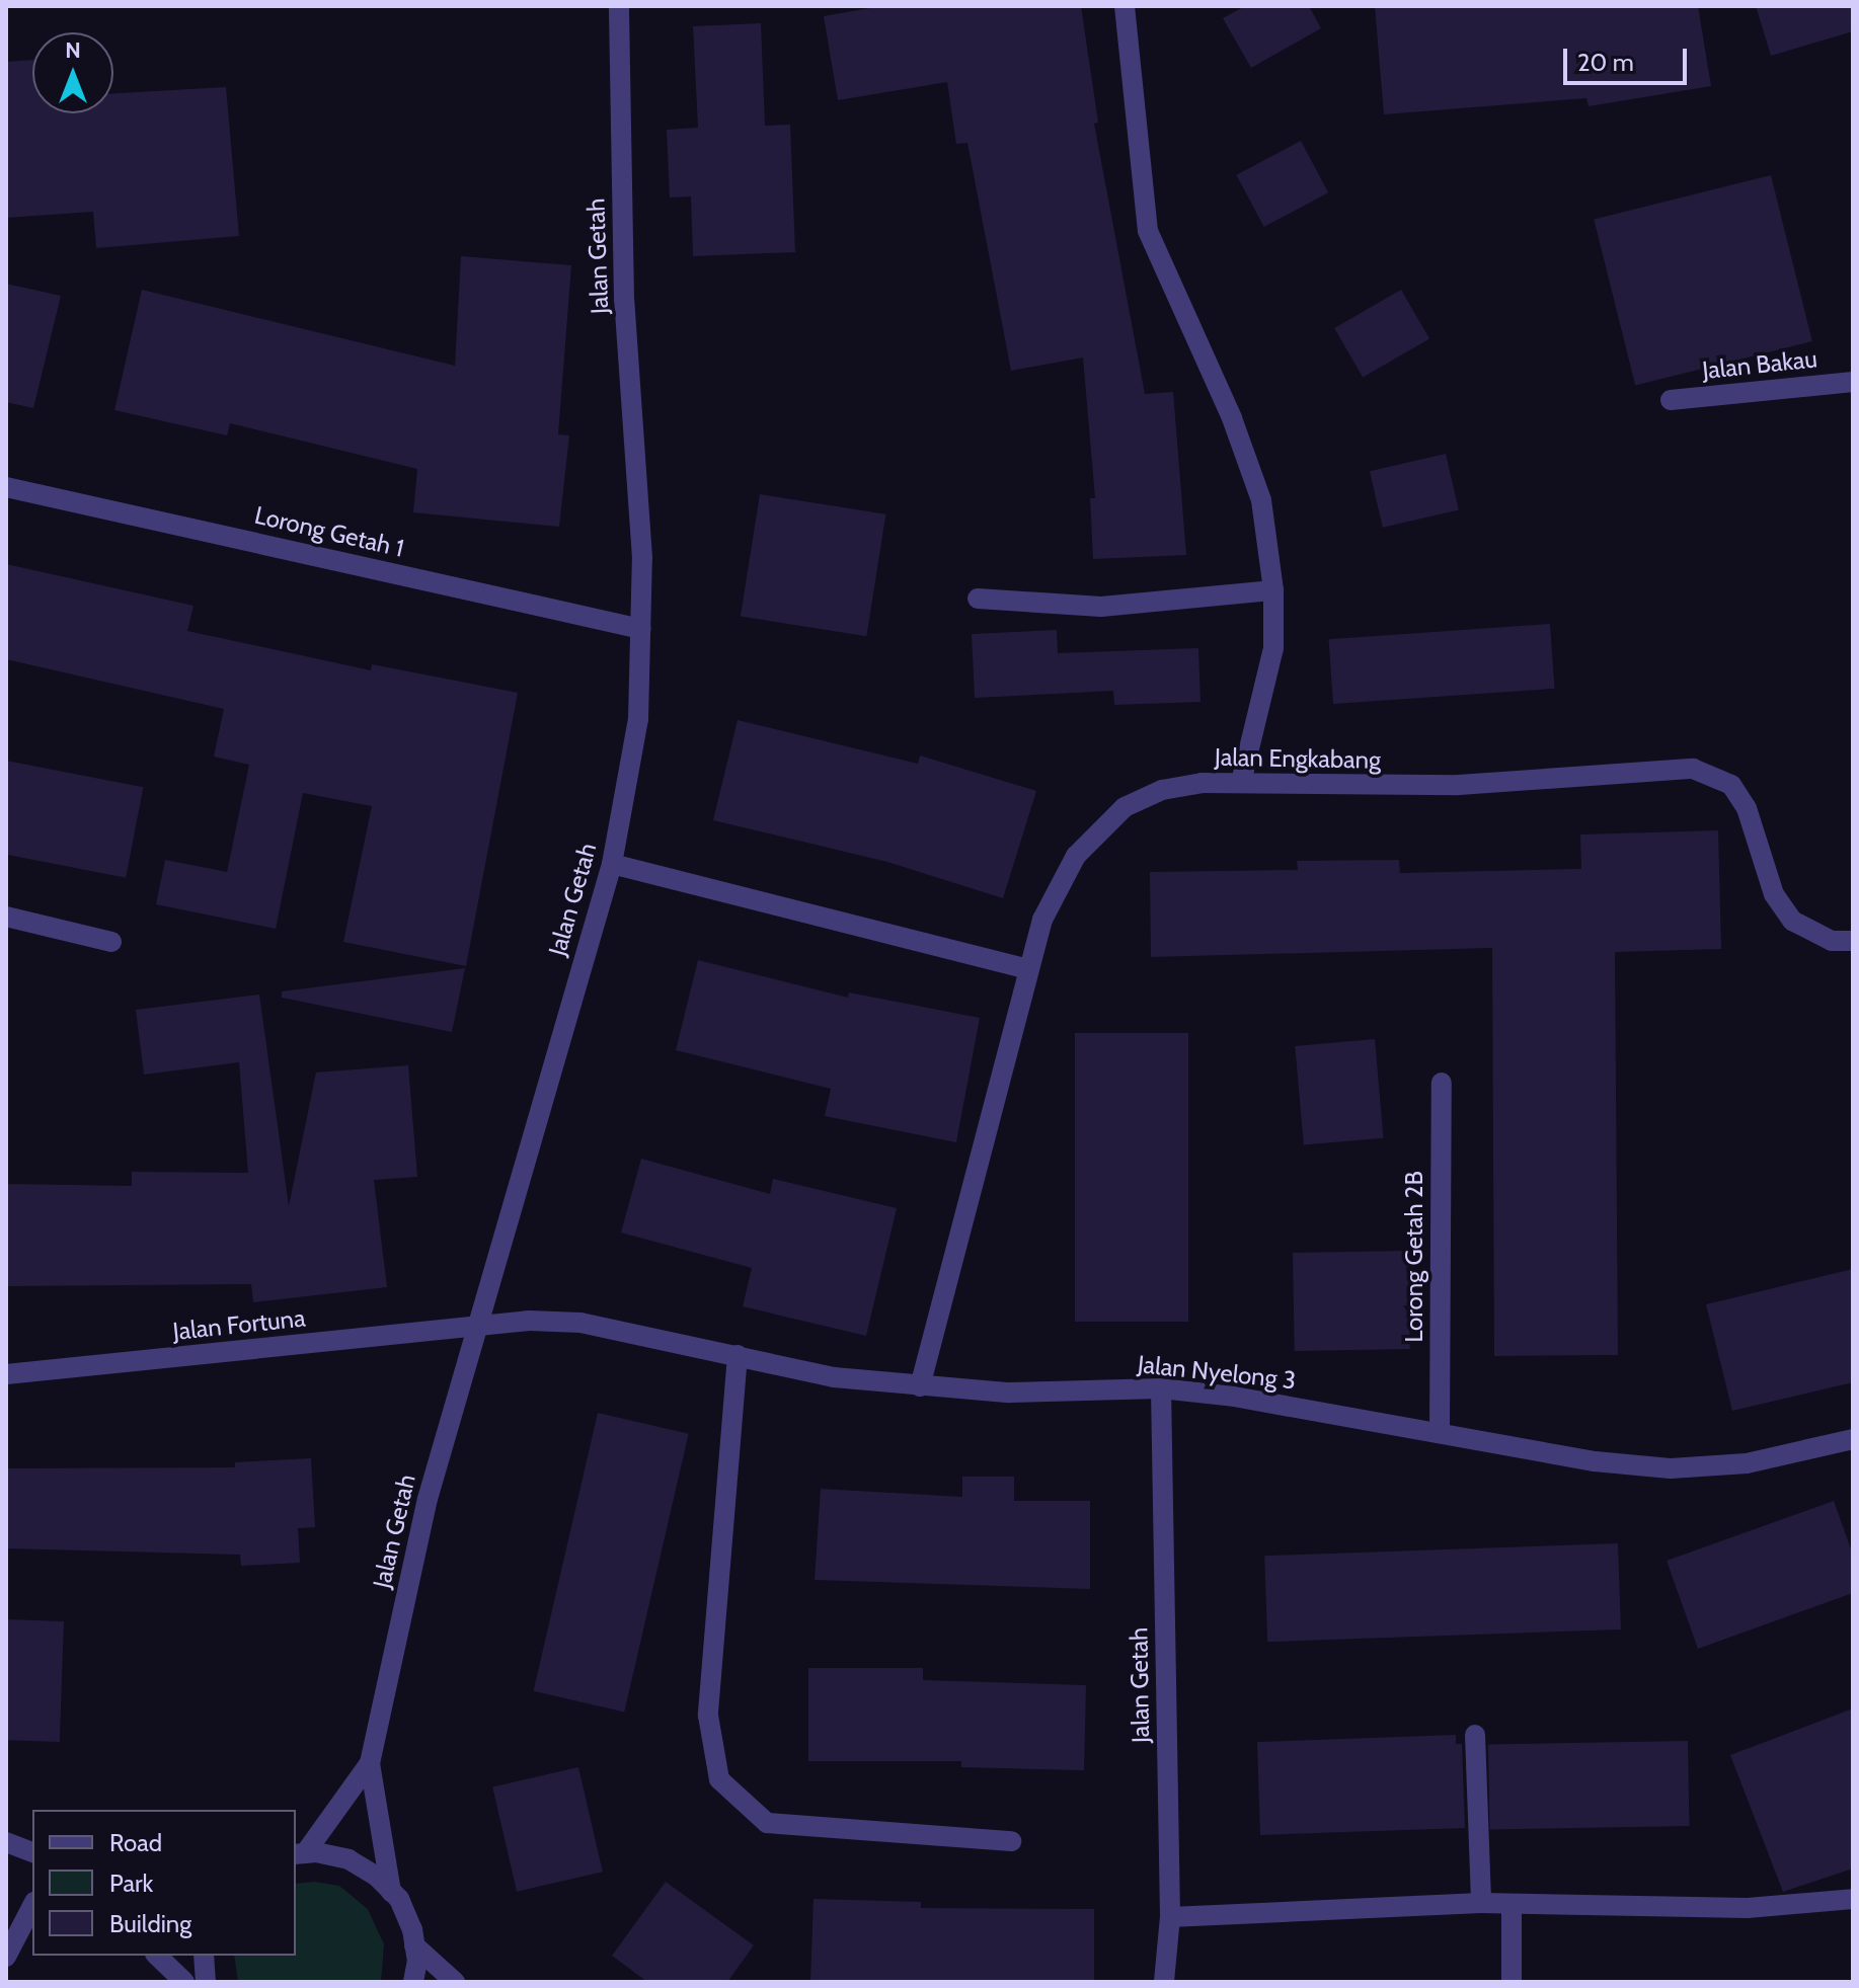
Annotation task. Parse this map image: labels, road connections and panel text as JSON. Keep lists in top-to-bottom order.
{
  "streets": {
    "street": [
      "Jalan Getah",
      "Jalan Bakau",
      "Lorong Getah 1",
      "Jalan Engkabang",
      "Lorong Getah 2B",
      "Jalan Fortuna",
      "Jalan Nyelong 3"
    ]
  },
  "crossings": [
    ["Jalan Getah", "Lorong Getah 1"],
    ["Jalan Getah", "Jalan Fortuna"],
    ["Jalan Getah", "Jalan Nyelong 3"],
    ["Jalan Engkabang", "Jalan Nyelong 3"],
    ["Lorong Getah 2B", "Jalan Nyelong 3"],
    ["Jalan Fortuna", "Jalan Nyelong 3"]
  ],
  "legend": ["Road", "Park", "Building"],
  "scale_bar": "20 m",
  "north": "top"
}
